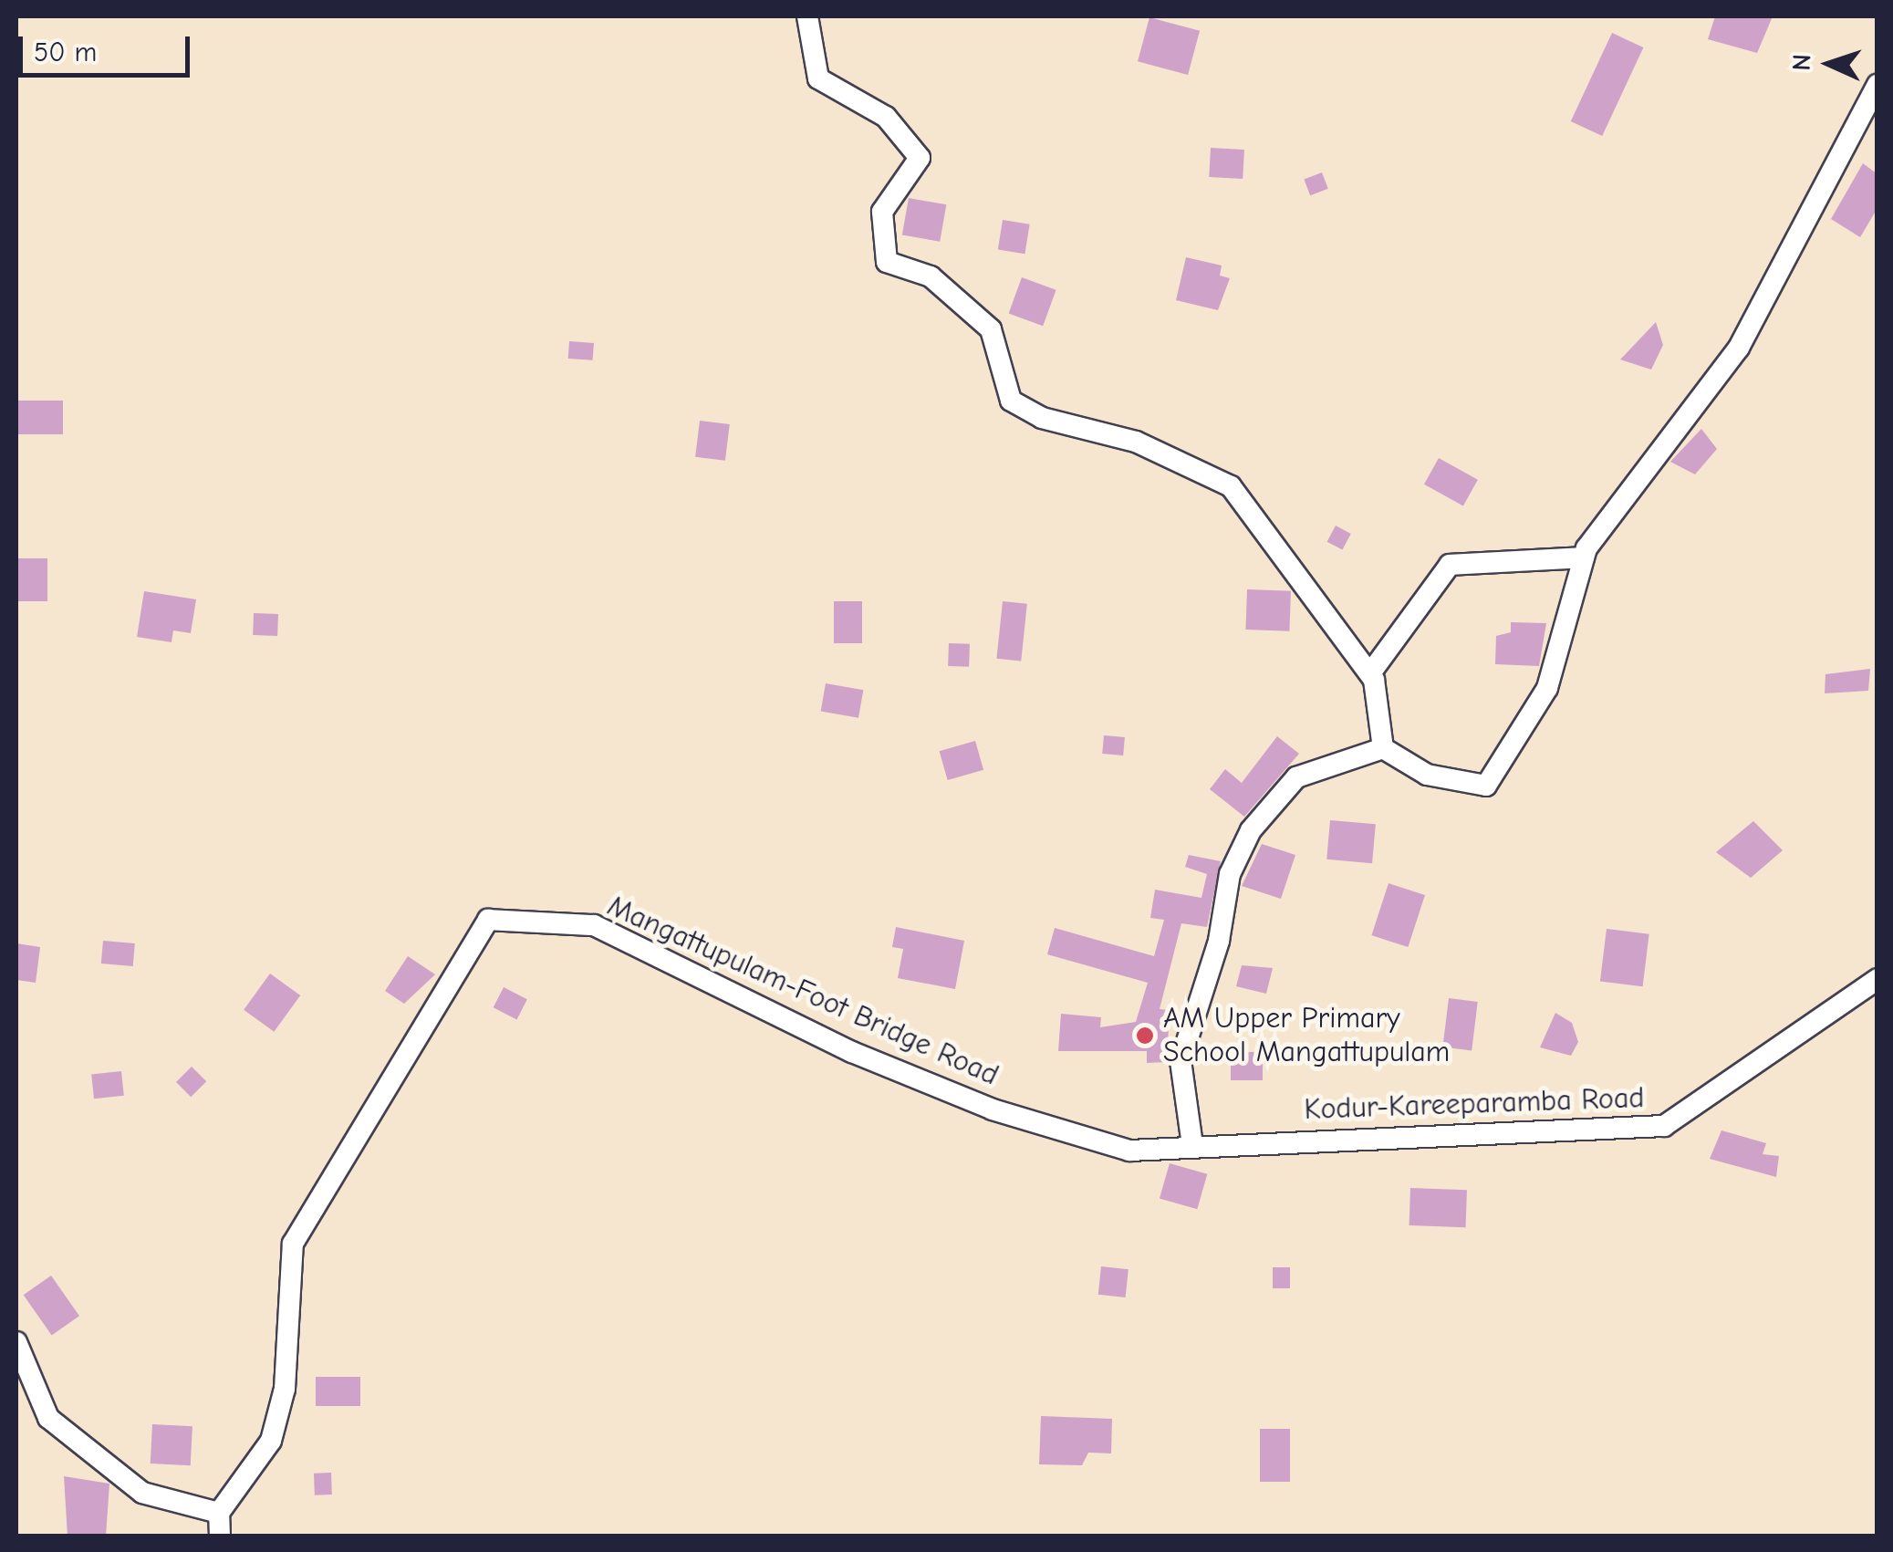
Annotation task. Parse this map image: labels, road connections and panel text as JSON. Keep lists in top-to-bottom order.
{
  "streets": {
    "street": ["Mangattupulam-Foot Bridge Road", "Kodur-Kareeparamba Road"]
  },
  "crossings": [
    ["Mangattupulam-Foot Bridge Road", "Kodur-Kareeparamba Road"]
  ],
  "places": ["AM Upper Primary School Mangattupulam"],
  "scale_bar": "50 m",
  "north": "left"
}
